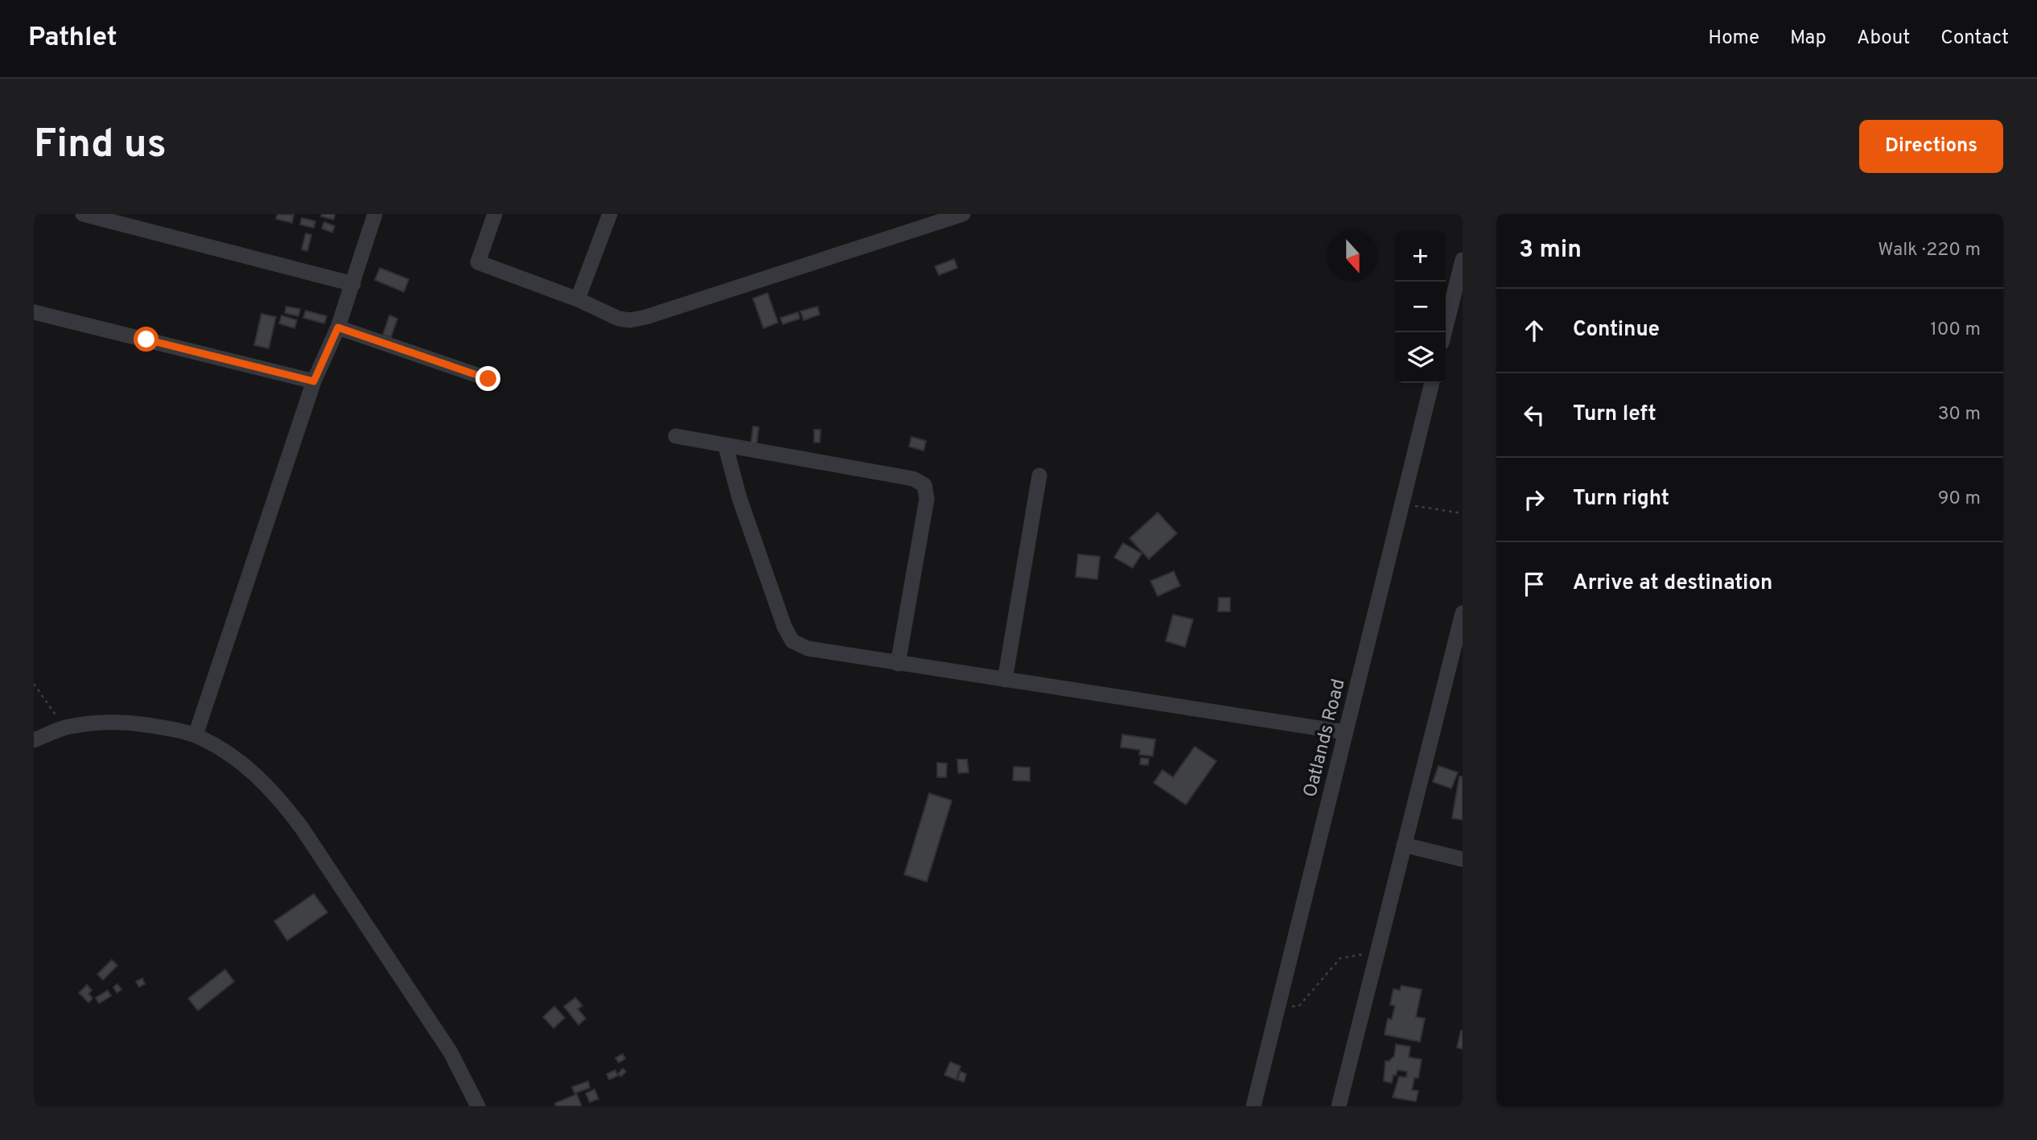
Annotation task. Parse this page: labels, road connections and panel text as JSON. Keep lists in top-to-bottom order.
{
  "streets": {
    "street": ["Oatlands Road"]
  },
  "north": "bottom",
  "page": {
    "header": "Pathlet",
    "nav": [
      "Home",
      "Map",
      "About",
      "Contact"
    ],
    "buttons": "Directions",
    "title": "Find us",
    "heading": ["3 min", "Walk · 220 m"],
    "map_buttons": ["+", "−"],
    "list": [
      ["Continue", "100 m"],
      ["Turn left", "30 m"],
      ["Turn right", "90 m"],
      "Arrive at destination"
    ]
  }
}
